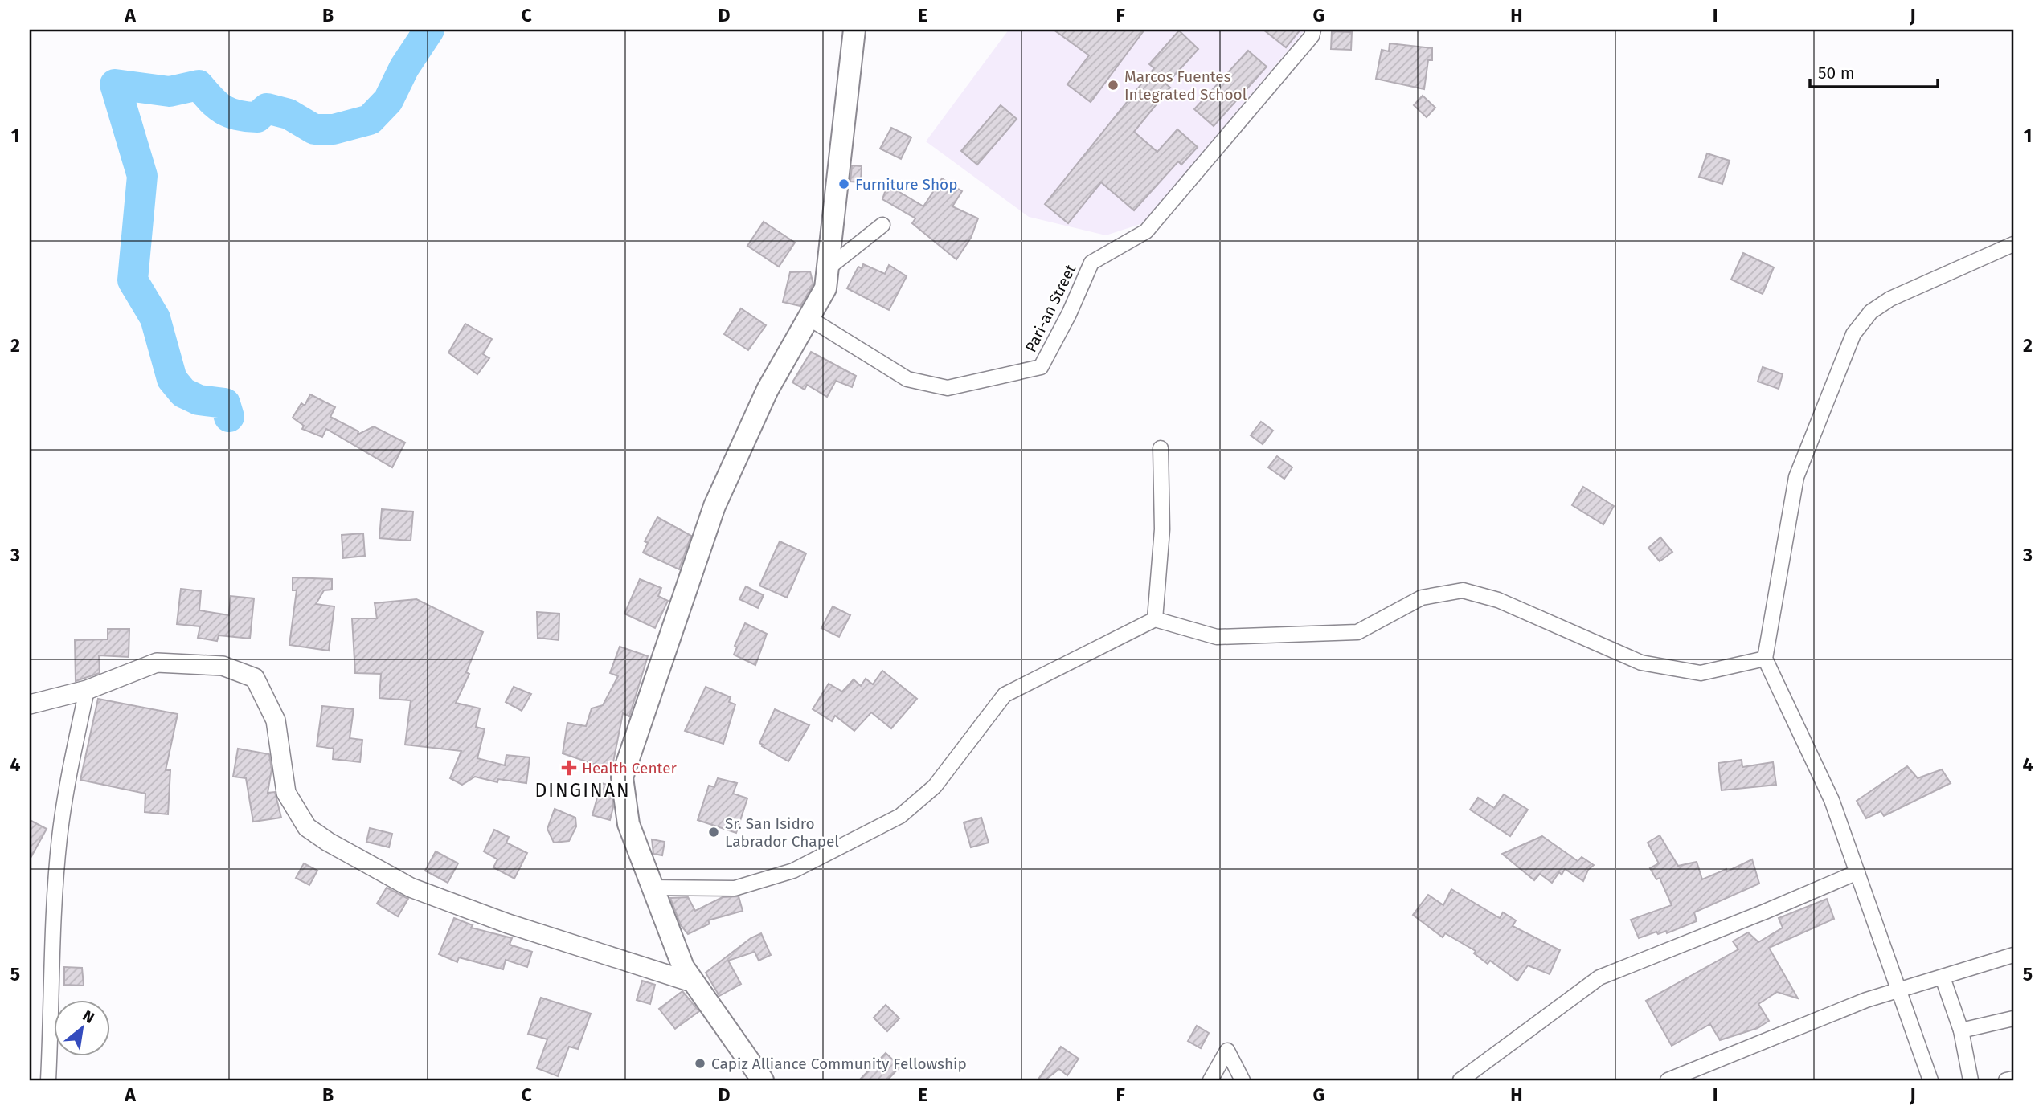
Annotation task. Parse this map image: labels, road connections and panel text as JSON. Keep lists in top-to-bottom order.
{
  "streets": {
    "street": ["Pari-an Street"]
  },
  "districts": ["DINGINAN"],
  "places": {
    "other": [
      "Marcos Fuentes Integrated School",
      "Furniture Shop",
      "Sr. San Isidro Labrador Chapel",
      "Capiz Alliance Community Fellowship"
    ],
    "health": ["Health Center"]
  },
  "scale_bar": "50 m",
  "north": "top right",
  "grid": {
    "columns": [
      "A",
      "B",
      "C",
      "D",
      "E",
      "F",
      "G",
      "H",
      "I",
      "J"
    ],
    "rows": [
      "1",
      "2",
      "3",
      "4",
      "5"
    ]
  }
}
